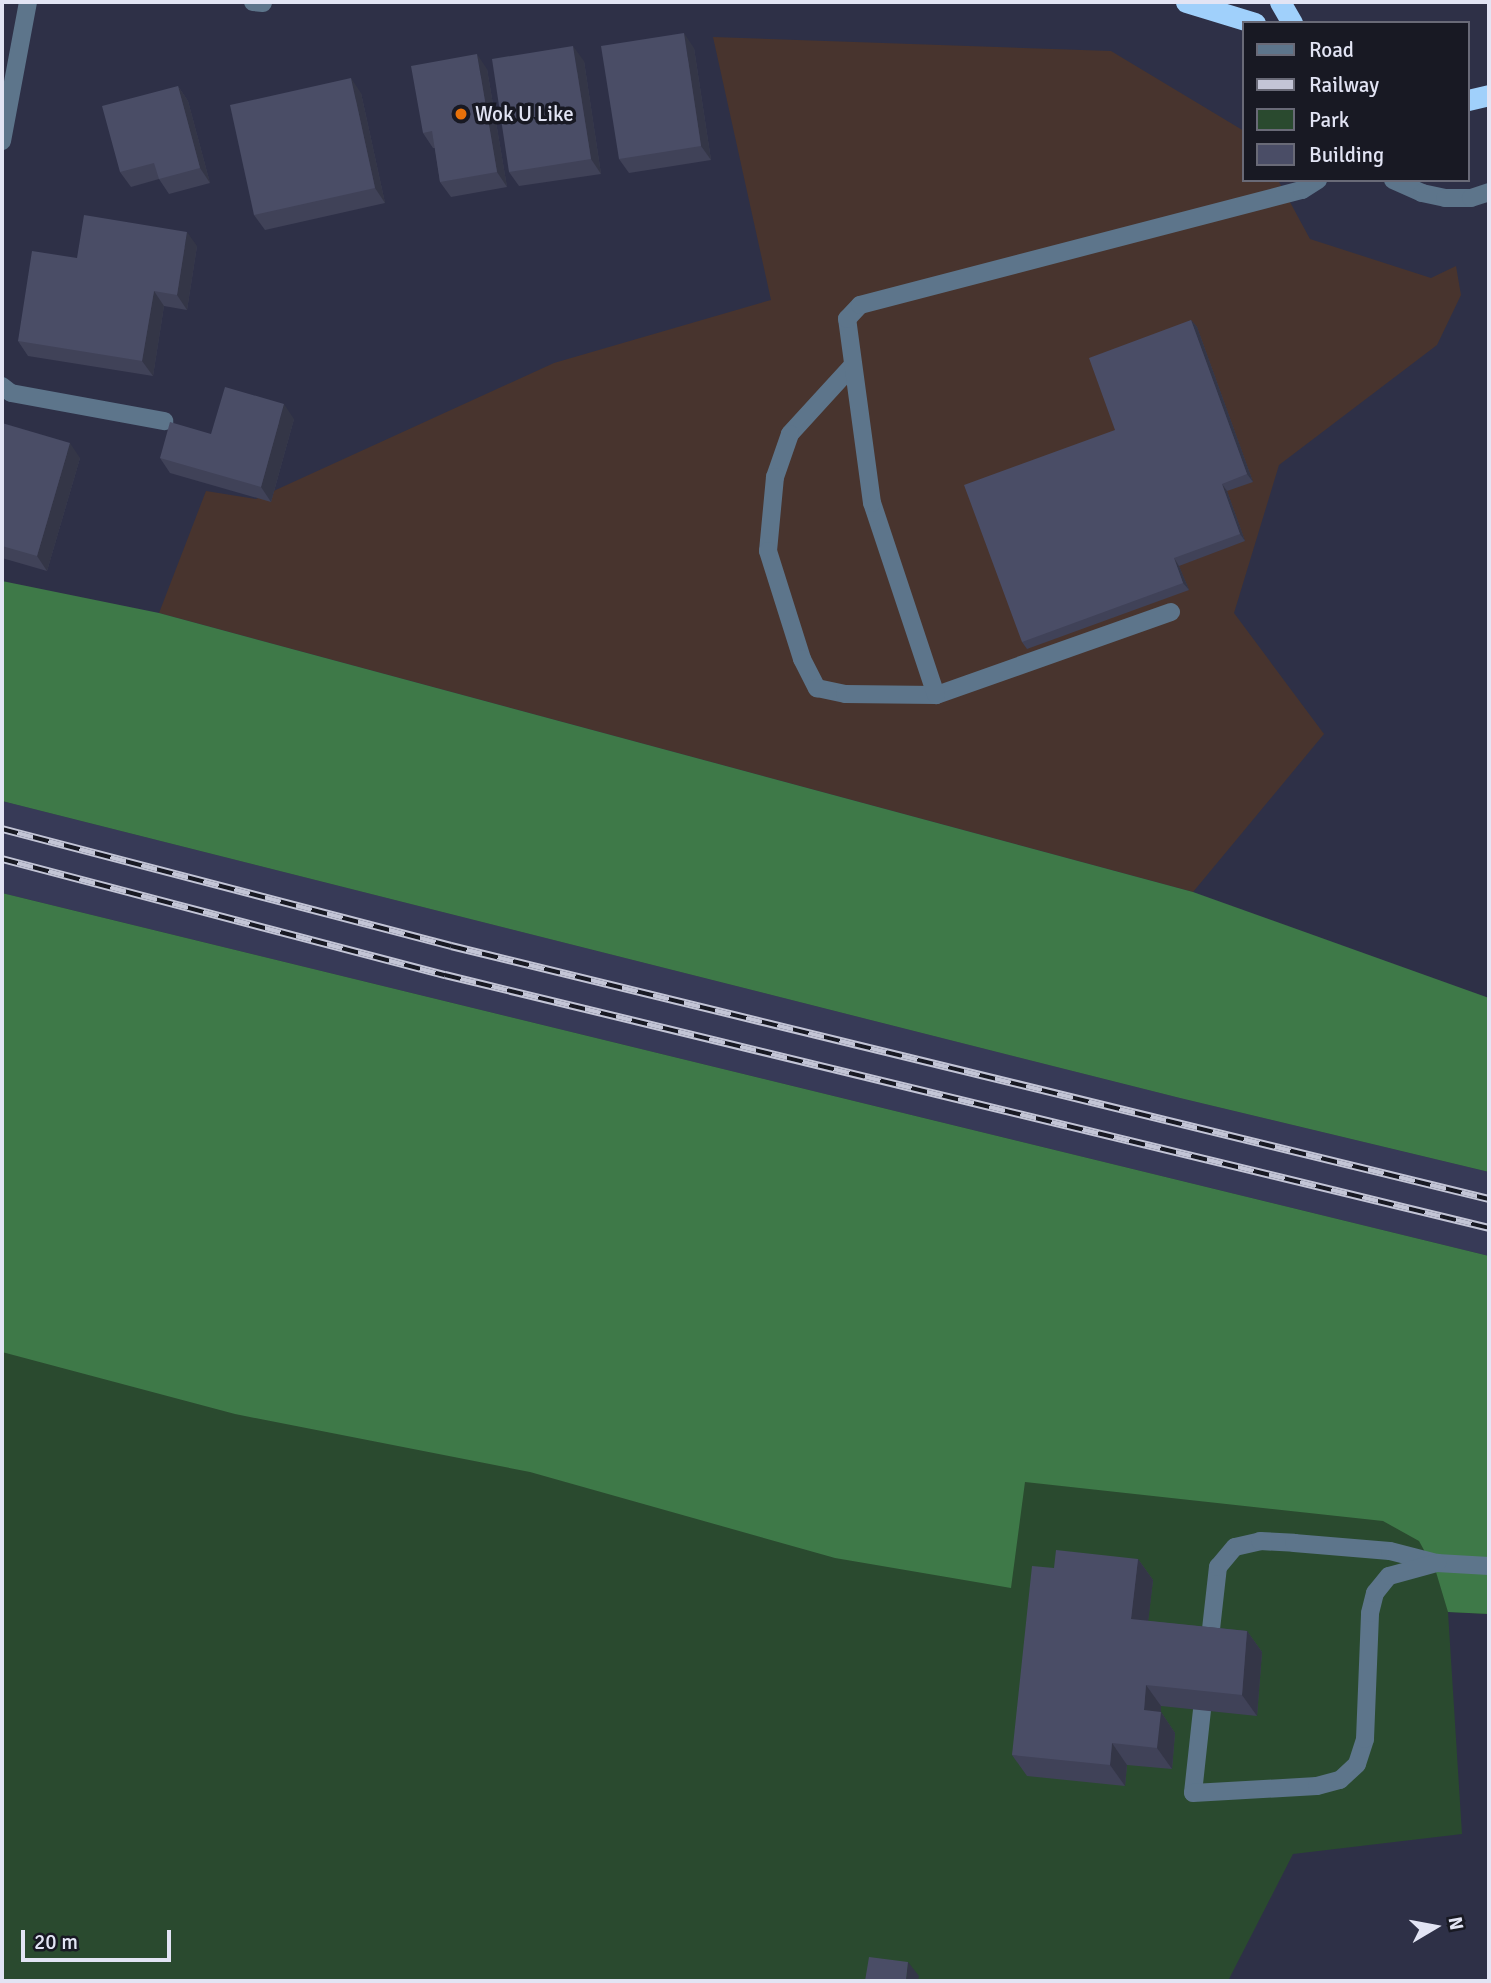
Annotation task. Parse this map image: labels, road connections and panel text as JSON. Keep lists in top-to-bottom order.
{
  "places": ["Wok U Like"],
  "legend": [
    "Road",
    "Railway",
    "Park",
    "Building"
  ],
  "scale_bar": "20 m",
  "north": "right"
}
